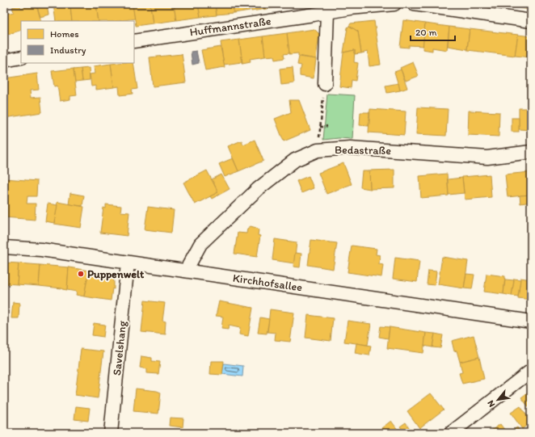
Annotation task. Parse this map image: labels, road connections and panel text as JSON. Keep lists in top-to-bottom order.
{
  "streets": {
    "street": [
      "Huffmannstraße",
      "Bedastraße",
      "Kirchhofsallee",
      "Savelshang"
    ]
  },
  "crossings": [
    ["Bedastraße", "Kirchhofsallee"],
    ["Kirchhofsallee", "Savelshang"]
  ],
  "places": ["Puppenwelt"],
  "legend": ["Homes", "Industry"],
  "scale_bar": "20 m",
  "north": "bottom left"
}
